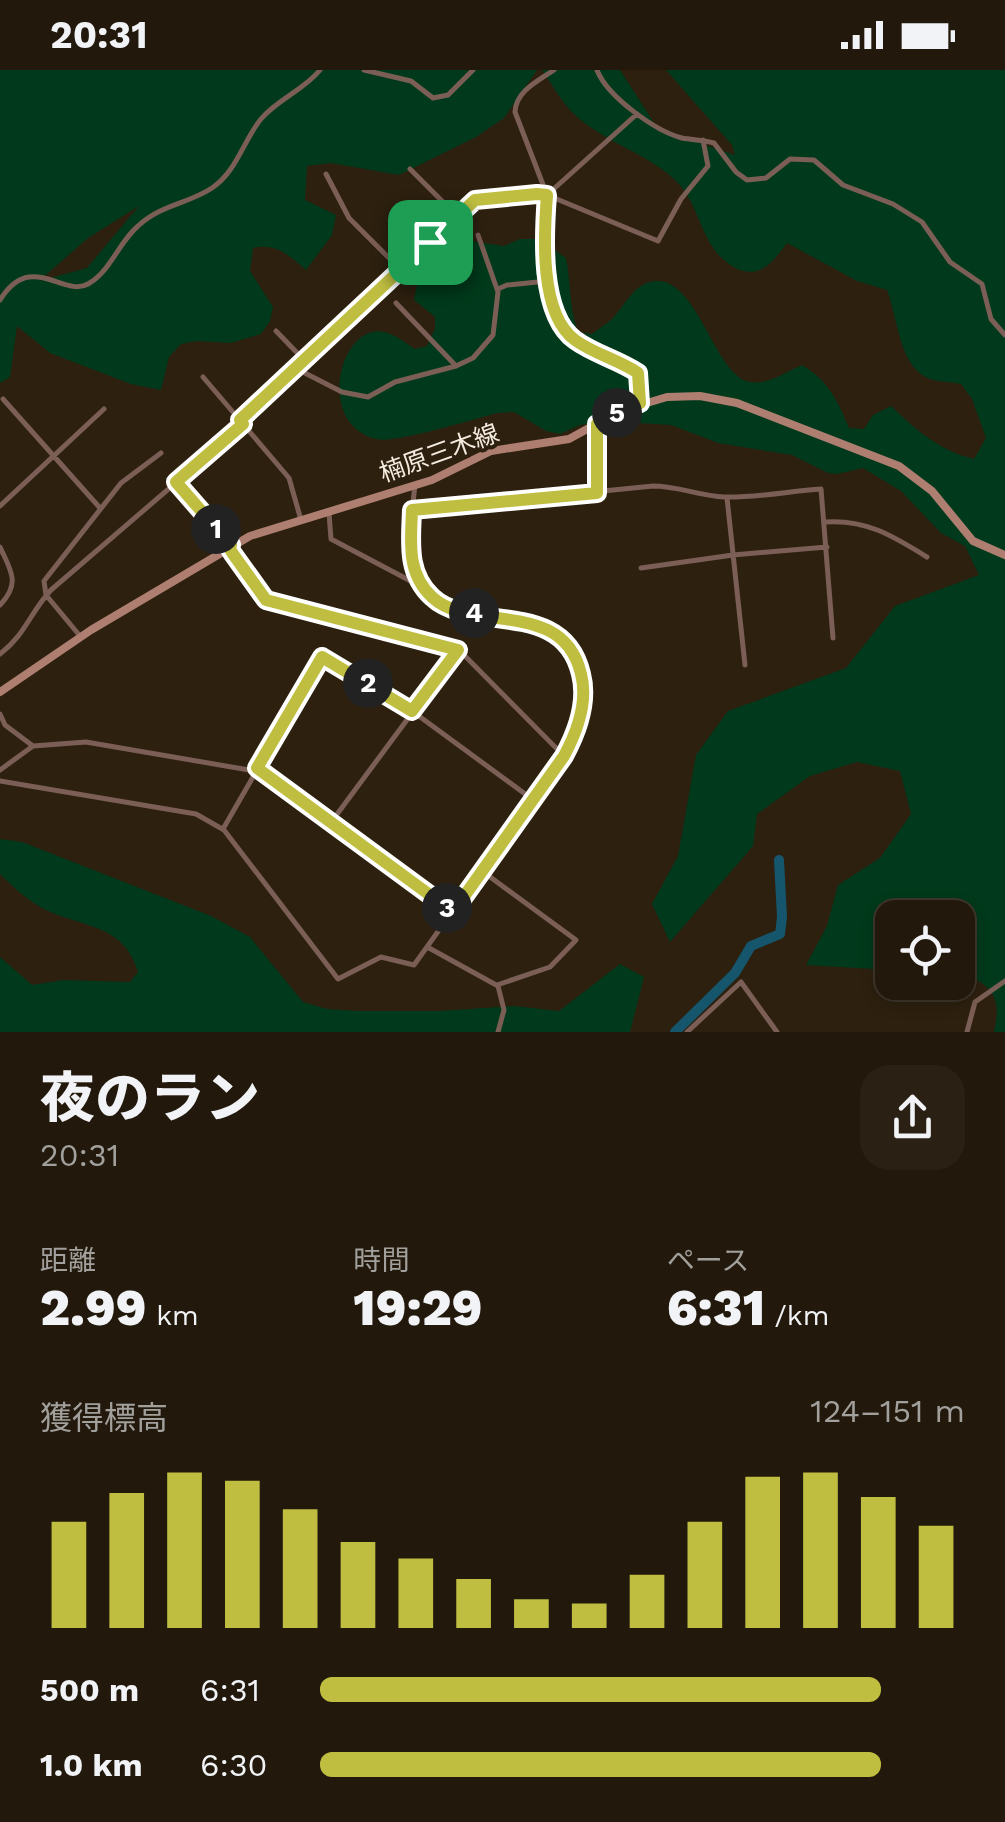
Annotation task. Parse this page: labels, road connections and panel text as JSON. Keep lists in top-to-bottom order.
{
  "streets": {
    "main road": ["楠原三木線"]
  },
  "page": {
    "status": "20:31",
    "pins": [
      "5",
      "1",
      "4",
      "2",
      "3"
    ],
    "heading": ["夜のラン", "20:31"],
    "stats": [
      ["距離", "2.99 km"],
      ["時間", "19:29"],
      ["ペース", "6:31 /km"]
    ],
    "chart": ["獲得標高", "124–151 m"],
    "list": [
      {
        "name": "500 m",
        "note": "6:31"
      },
      {
        "name": "1.0 km",
        "note": "6:30"
      }
    ]
  }
}
